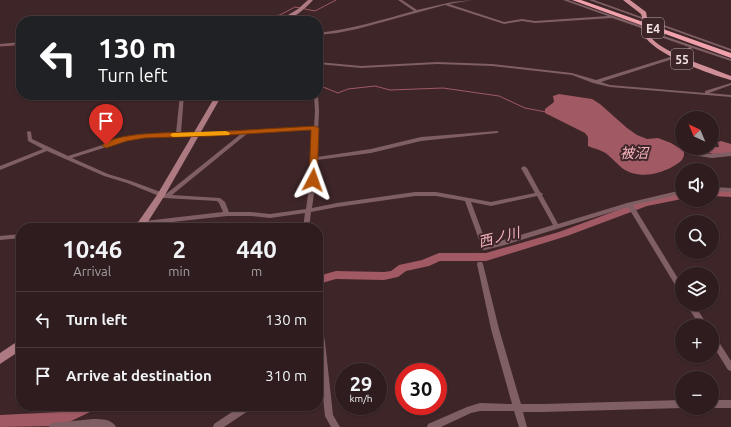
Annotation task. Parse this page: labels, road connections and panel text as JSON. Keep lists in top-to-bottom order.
{
  "streets": {
    "highway": ["E4"],
    "main road": ["55"]
  },
  "water": ["被沼", "西ノ川"],
  "north": "top left",
  "page": {
    "turn": ["130 m", "Turn left"],
    "map_buttons": ["+", "−"],
    "eta": [
      "10:46",
      "Arrival",
      "2",
      "min",
      "440",
      "m"
    ],
    "list": [
      {
        "name": "Turn left",
        "value": "130 m"
      },
      {
        "name": "Arrive at destination",
        "value": "310 m"
      }
    ],
    "speed": "29 km/h",
    "limit": "30"
  }
}
